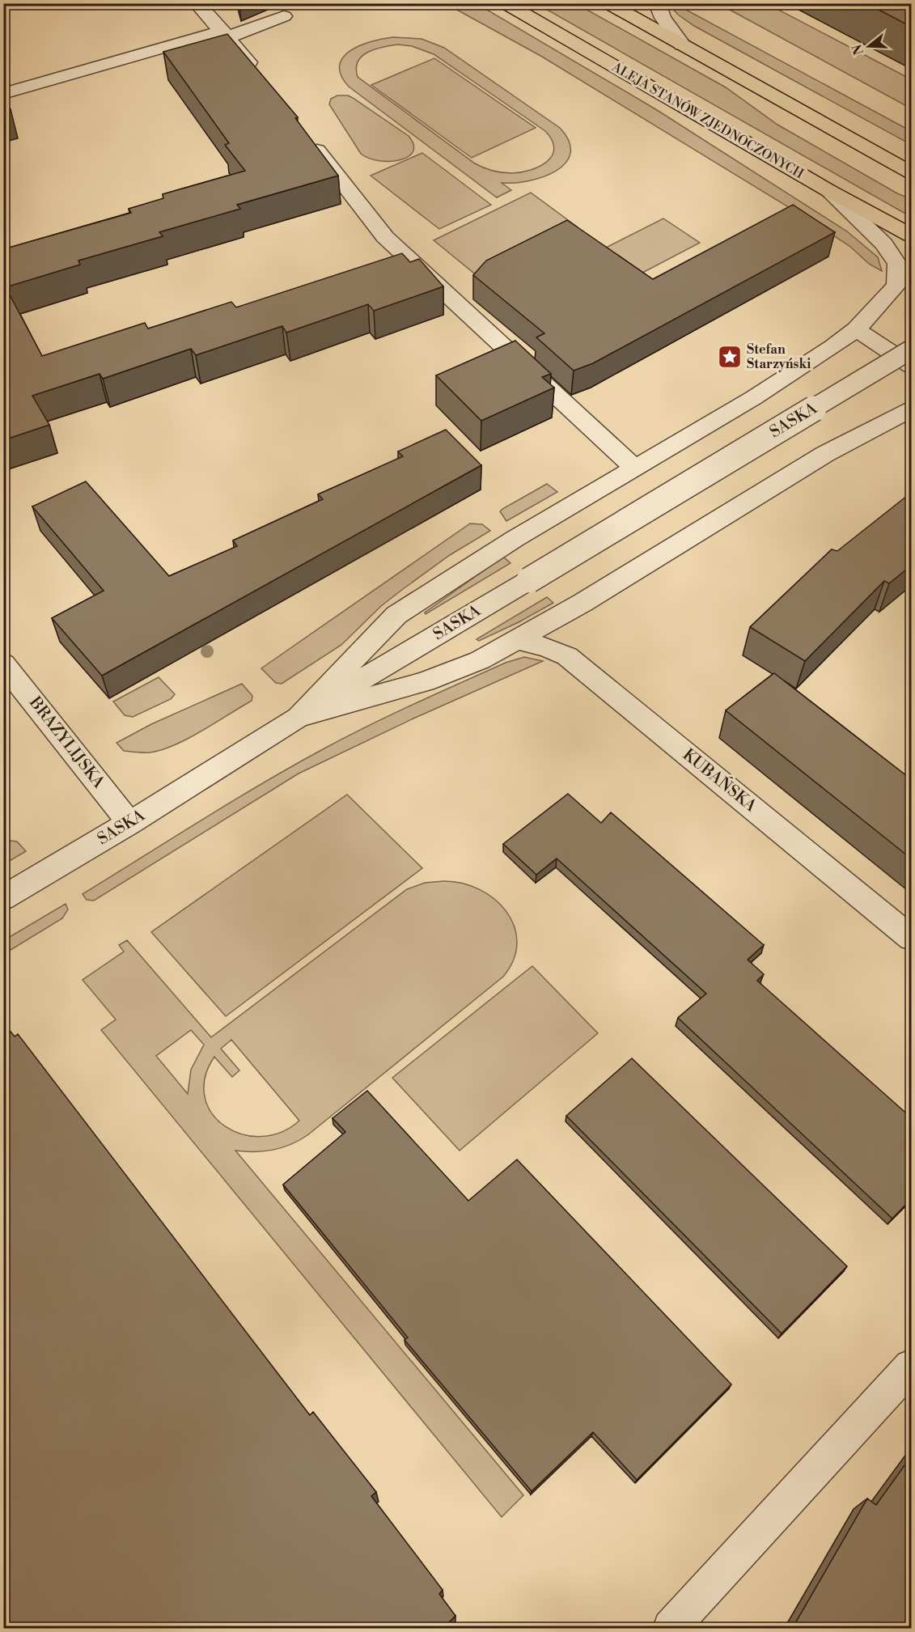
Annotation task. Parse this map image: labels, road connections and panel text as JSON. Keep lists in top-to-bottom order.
{
  "streets": {
    "main road": ["ALEJA STANÓW ZJEDNOCZONYCH"],
    "street": ["SASKA", "BRAZYLIJSKA", "KUBAŃSKA"]
  },
  "crossings": [
    ["SASKA", "BRAZYLIJSKA"]
  ],
  "places": {
    "place": ["Stefan Starzyński"]
  },
  "north": "left"
}
